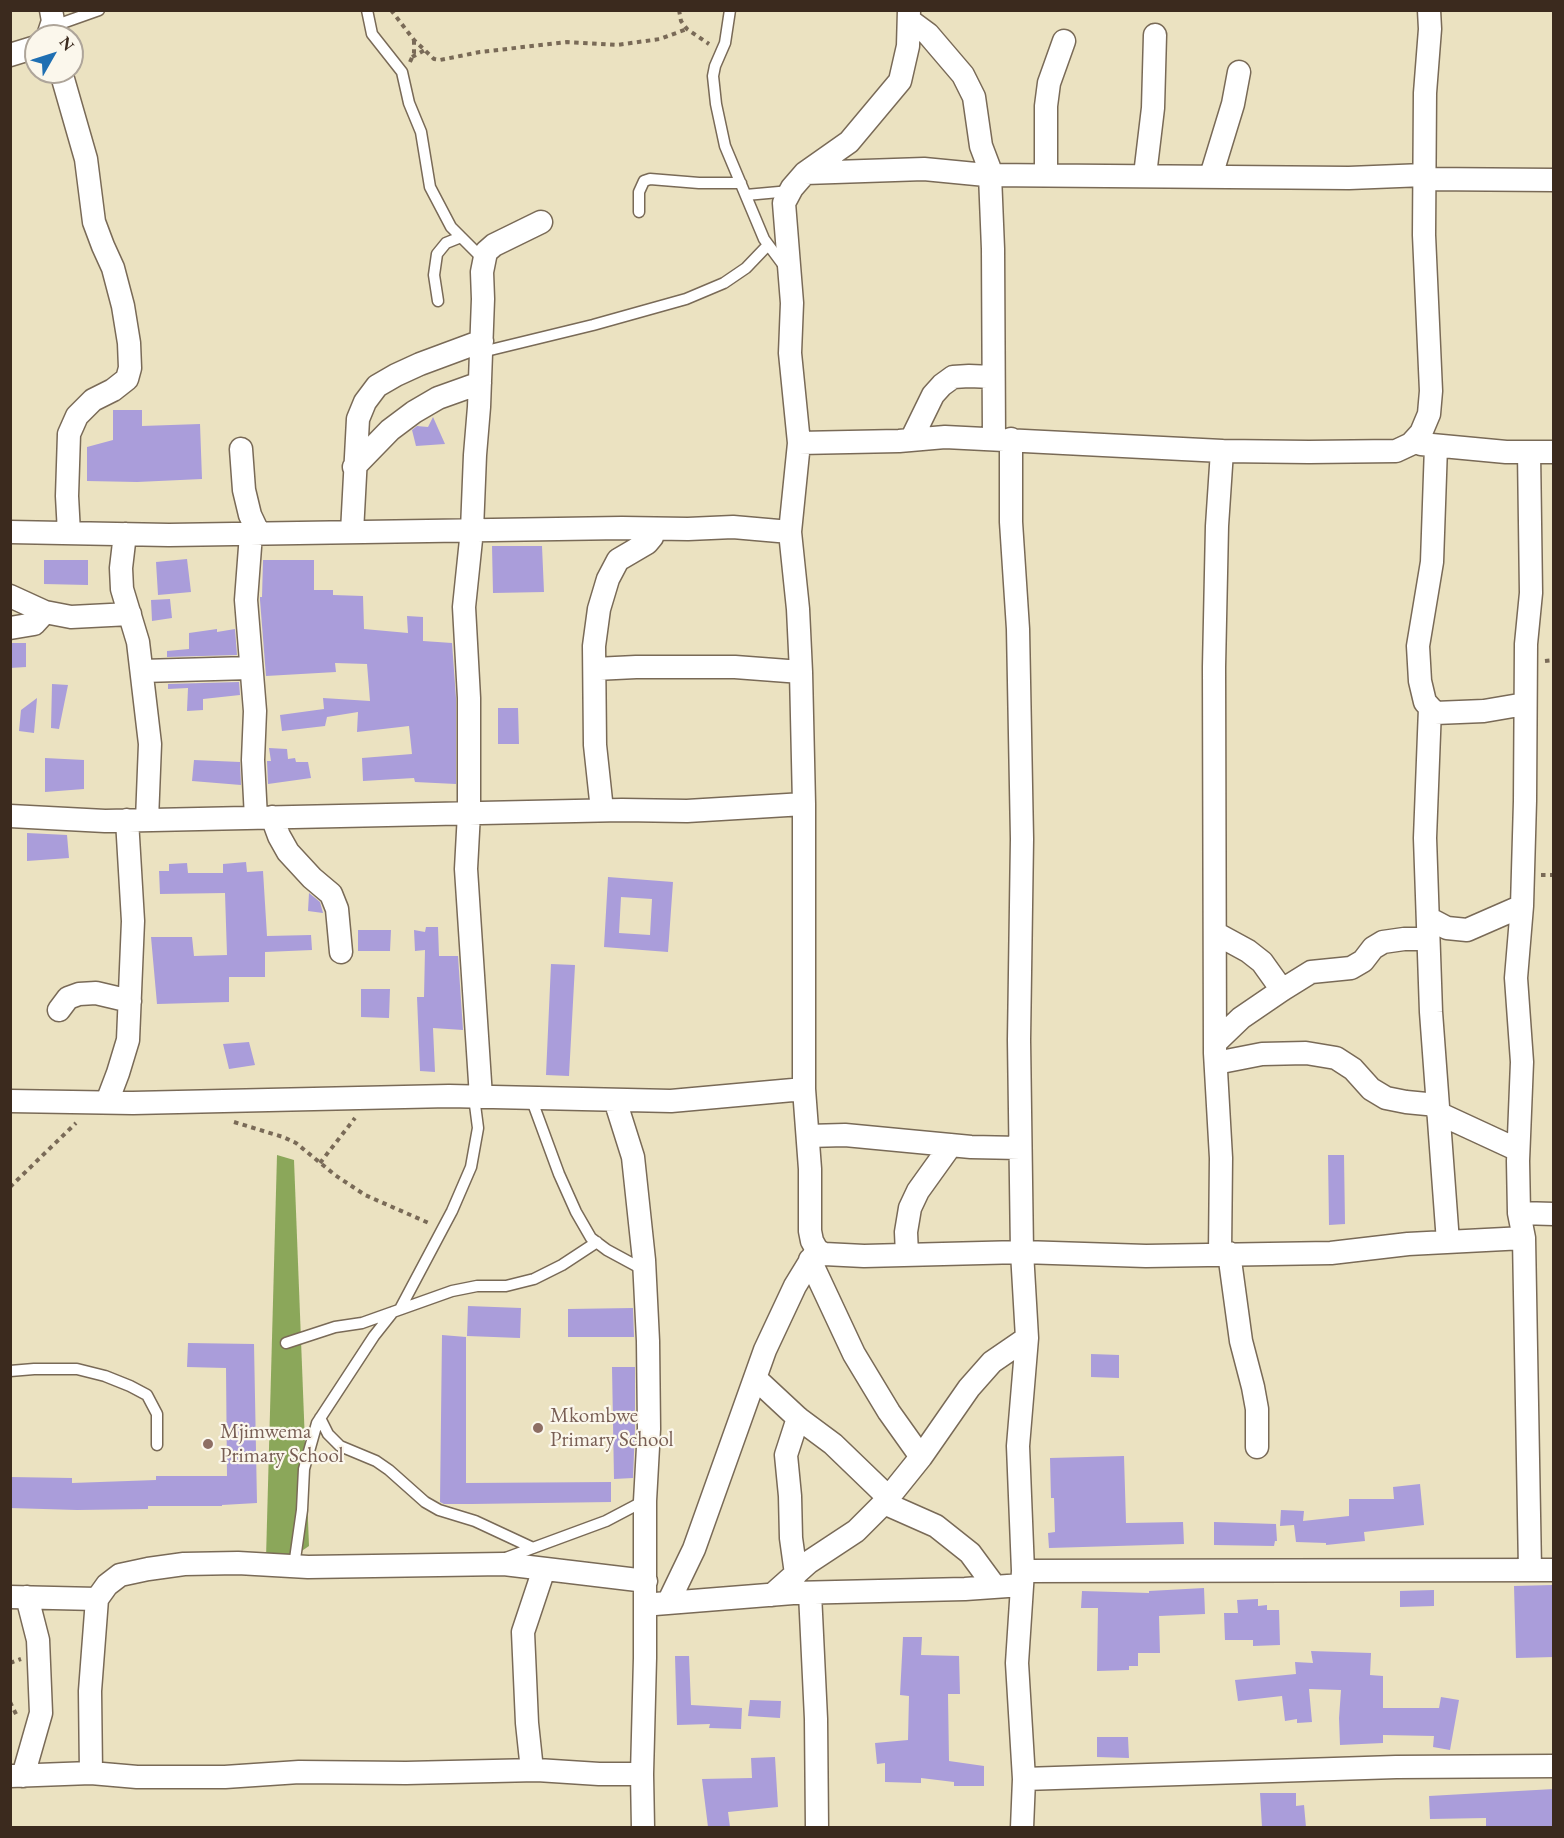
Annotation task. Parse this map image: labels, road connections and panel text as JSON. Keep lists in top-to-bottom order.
{
  "places": ["Mkombwe Primary School", "Mjimwema Primary School"],
  "north": "top right"
}
